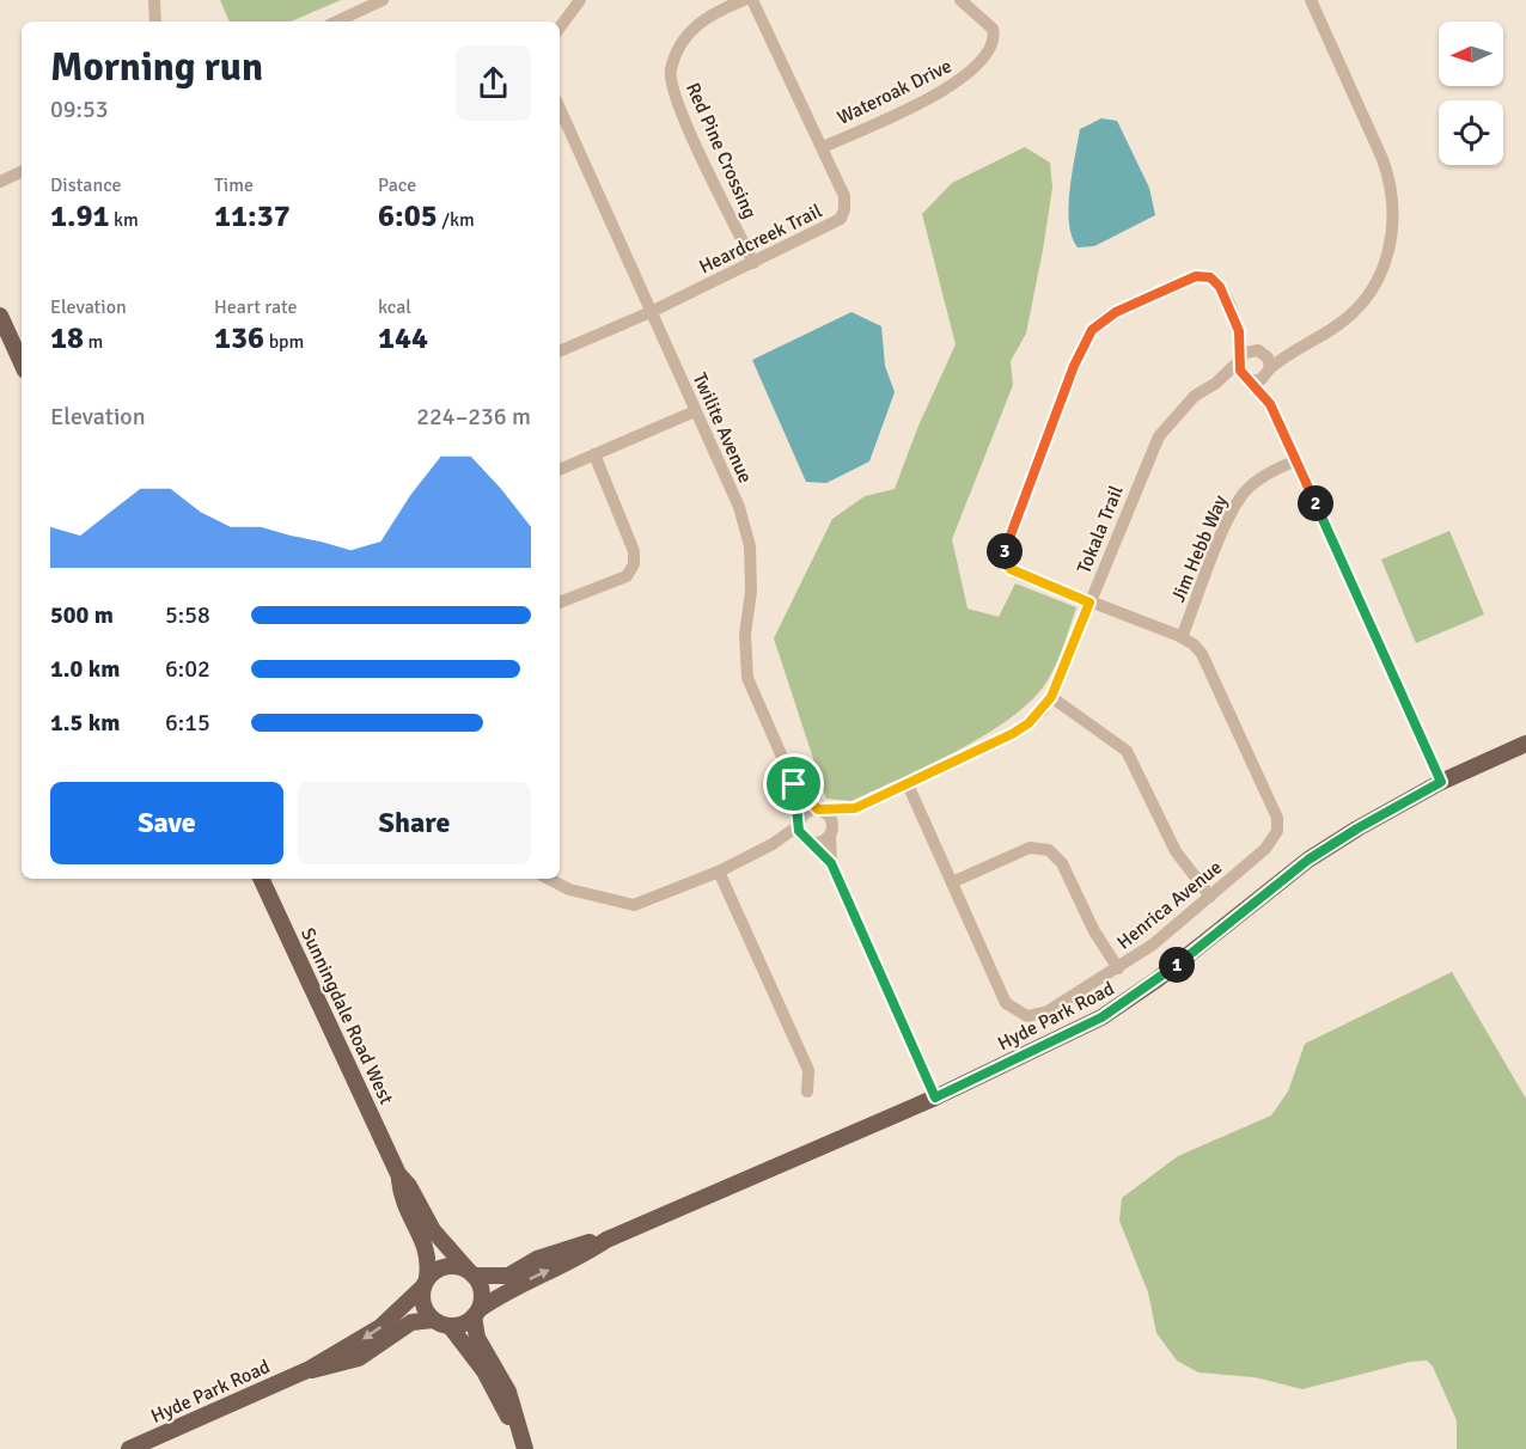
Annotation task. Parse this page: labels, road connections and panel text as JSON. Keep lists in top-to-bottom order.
{
  "streets": {
    "main road": ["Sunningdale Road West", "Hyde Park Road"],
    "street": [
      "Wateroak Drive",
      "Red Pine Crossing",
      "Heardcreek Trail",
      "Twilite Avenue",
      "Tokala Trail",
      "Jim Hebb Way",
      "Henrica Avenue"
    ]
  },
  "crossings": [
    ["Wateroak Drive", "Heardcreek Trail"],
    ["Red Pine Crossing", "Heardcreek Trail"],
    ["Heardcreek Trail", "Twilite Avenue"],
    ["Twilite Avenue", "Tokala Trail"],
    ["Tokala Trail", "Henrica Avenue"],
    ["Jim Hebb Way", "Henrica Avenue"],
    ["Sunningdale Road West", "Hyde Park Road"]
  ],
  "north": "left",
  "page": {
    "heading": ["Morning run", "09:53"],
    "stats": [
      ["Distance", "1.91 km"],
      ["Time", "11:37"],
      ["Pace", "6:05 /km"],
      ["Elevation", "18 m"],
      ["Heart rate", "136 bpm"],
      ["kcal", "144"]
    ],
    "chart": ["Elevation", "224–236 m"],
    "pins": ["2", "3", "1"],
    "list": [
      {
        "name": "500 m",
        "note": "5:58"
      },
      {
        "name": "1.0 km",
        "note": "6:02"
      },
      {
        "name": "1.5 km",
        "note": "6:15"
      }
    ],
    "buttons": ["Save", "Share"]
  }
}
